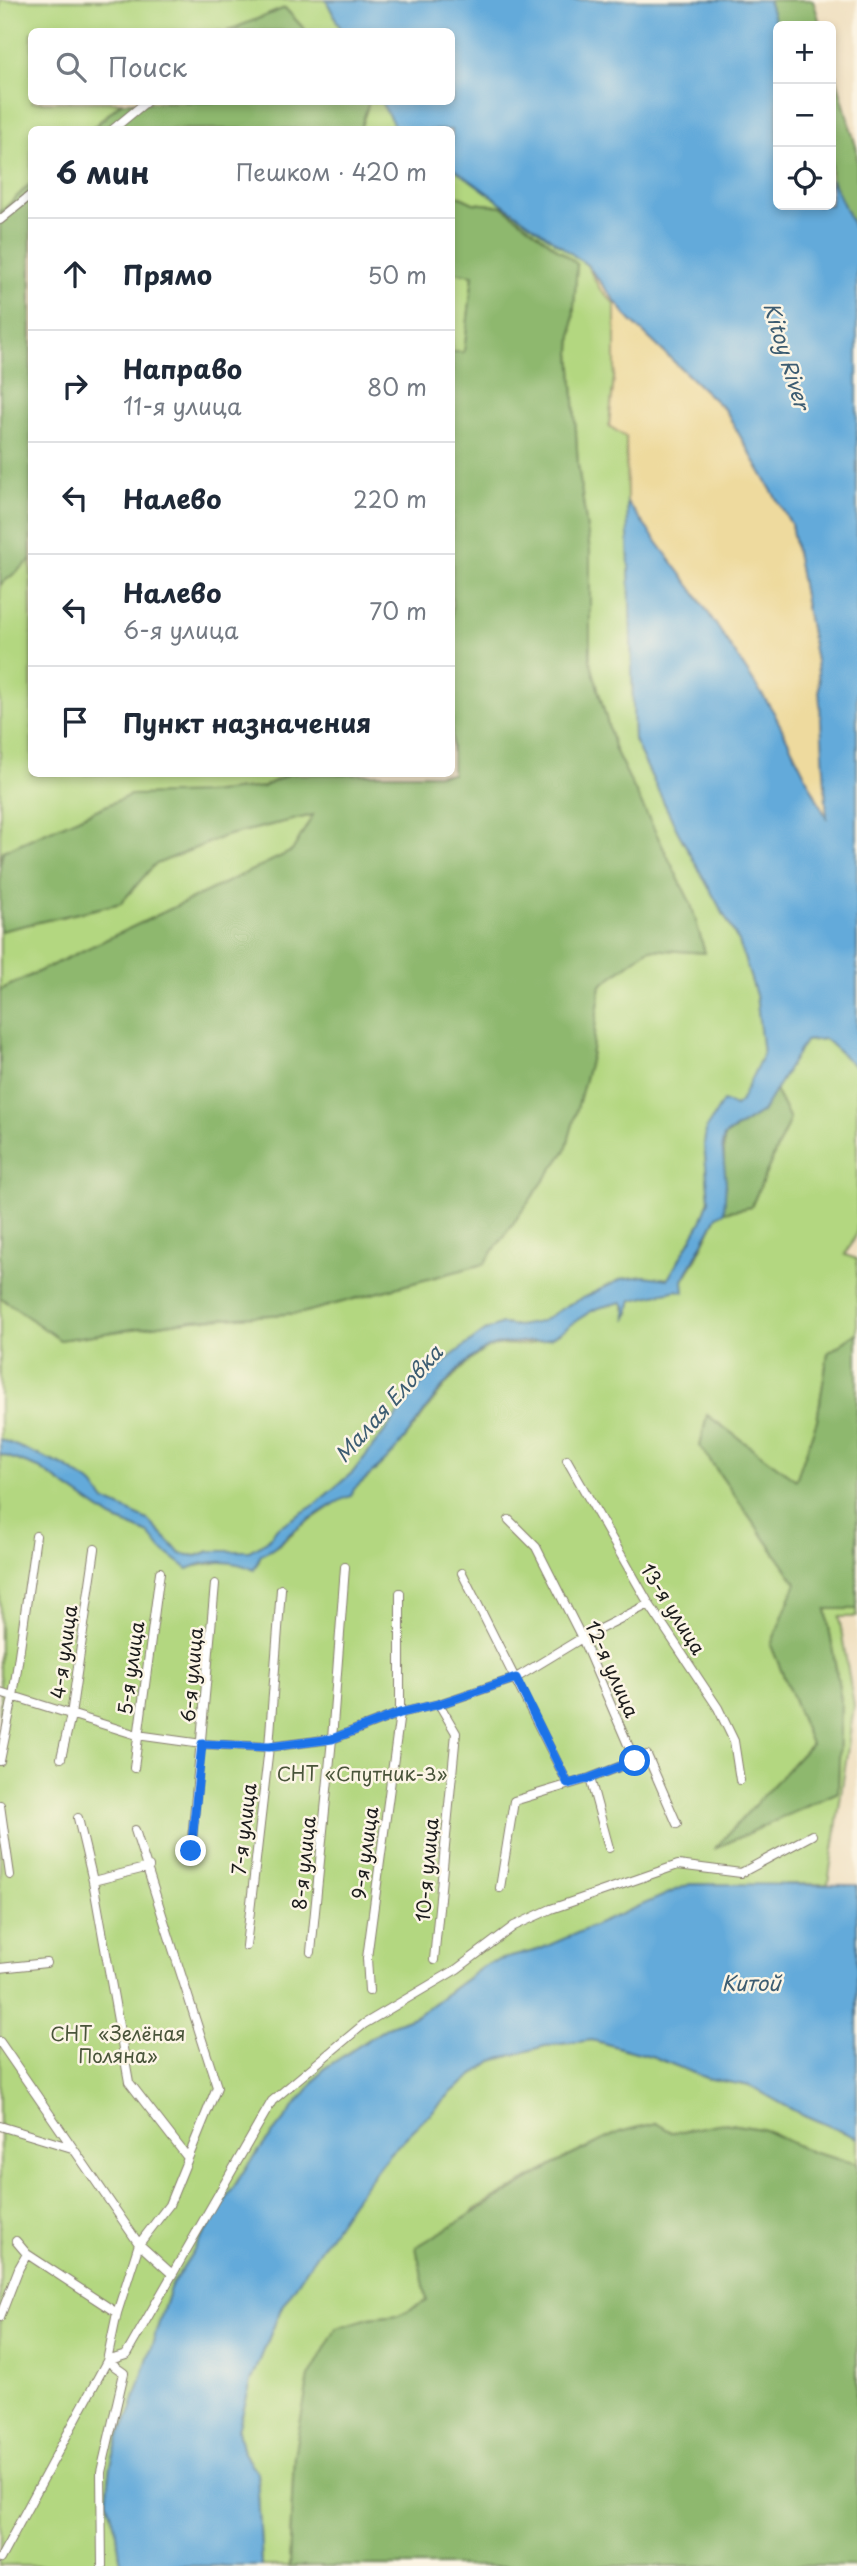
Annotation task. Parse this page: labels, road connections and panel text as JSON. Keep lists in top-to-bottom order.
{
  "streets": {
    "street": [
      "13-я улица",
      "4-я улица",
      "5-я улица",
      "12-я улица",
      "6-я улица",
      "7-я улица",
      "9-я улица",
      "8-я улица",
      "10-я улица"
    ]
  },
  "water": ["Kitoy River", "Малая Еловка", "Китой"],
  "parks": ["СНТ «Спутник-3»", "СНТ «Зелёная Поляна»"],
  "page": {
    "map_buttons": ["+", "−"],
    "search": "Поиск",
    "heading": ["6 мин", "Пешком · 420 m"],
    "list": [
      ["Прямо", "50 m"],
      ["Направо", "11-я улица", "80 m"],
      ["Налево", "220 m"],
      ["Налево", "6-я улица", "70 m"],
      "Пункт назначения"
    ]
  }
}
